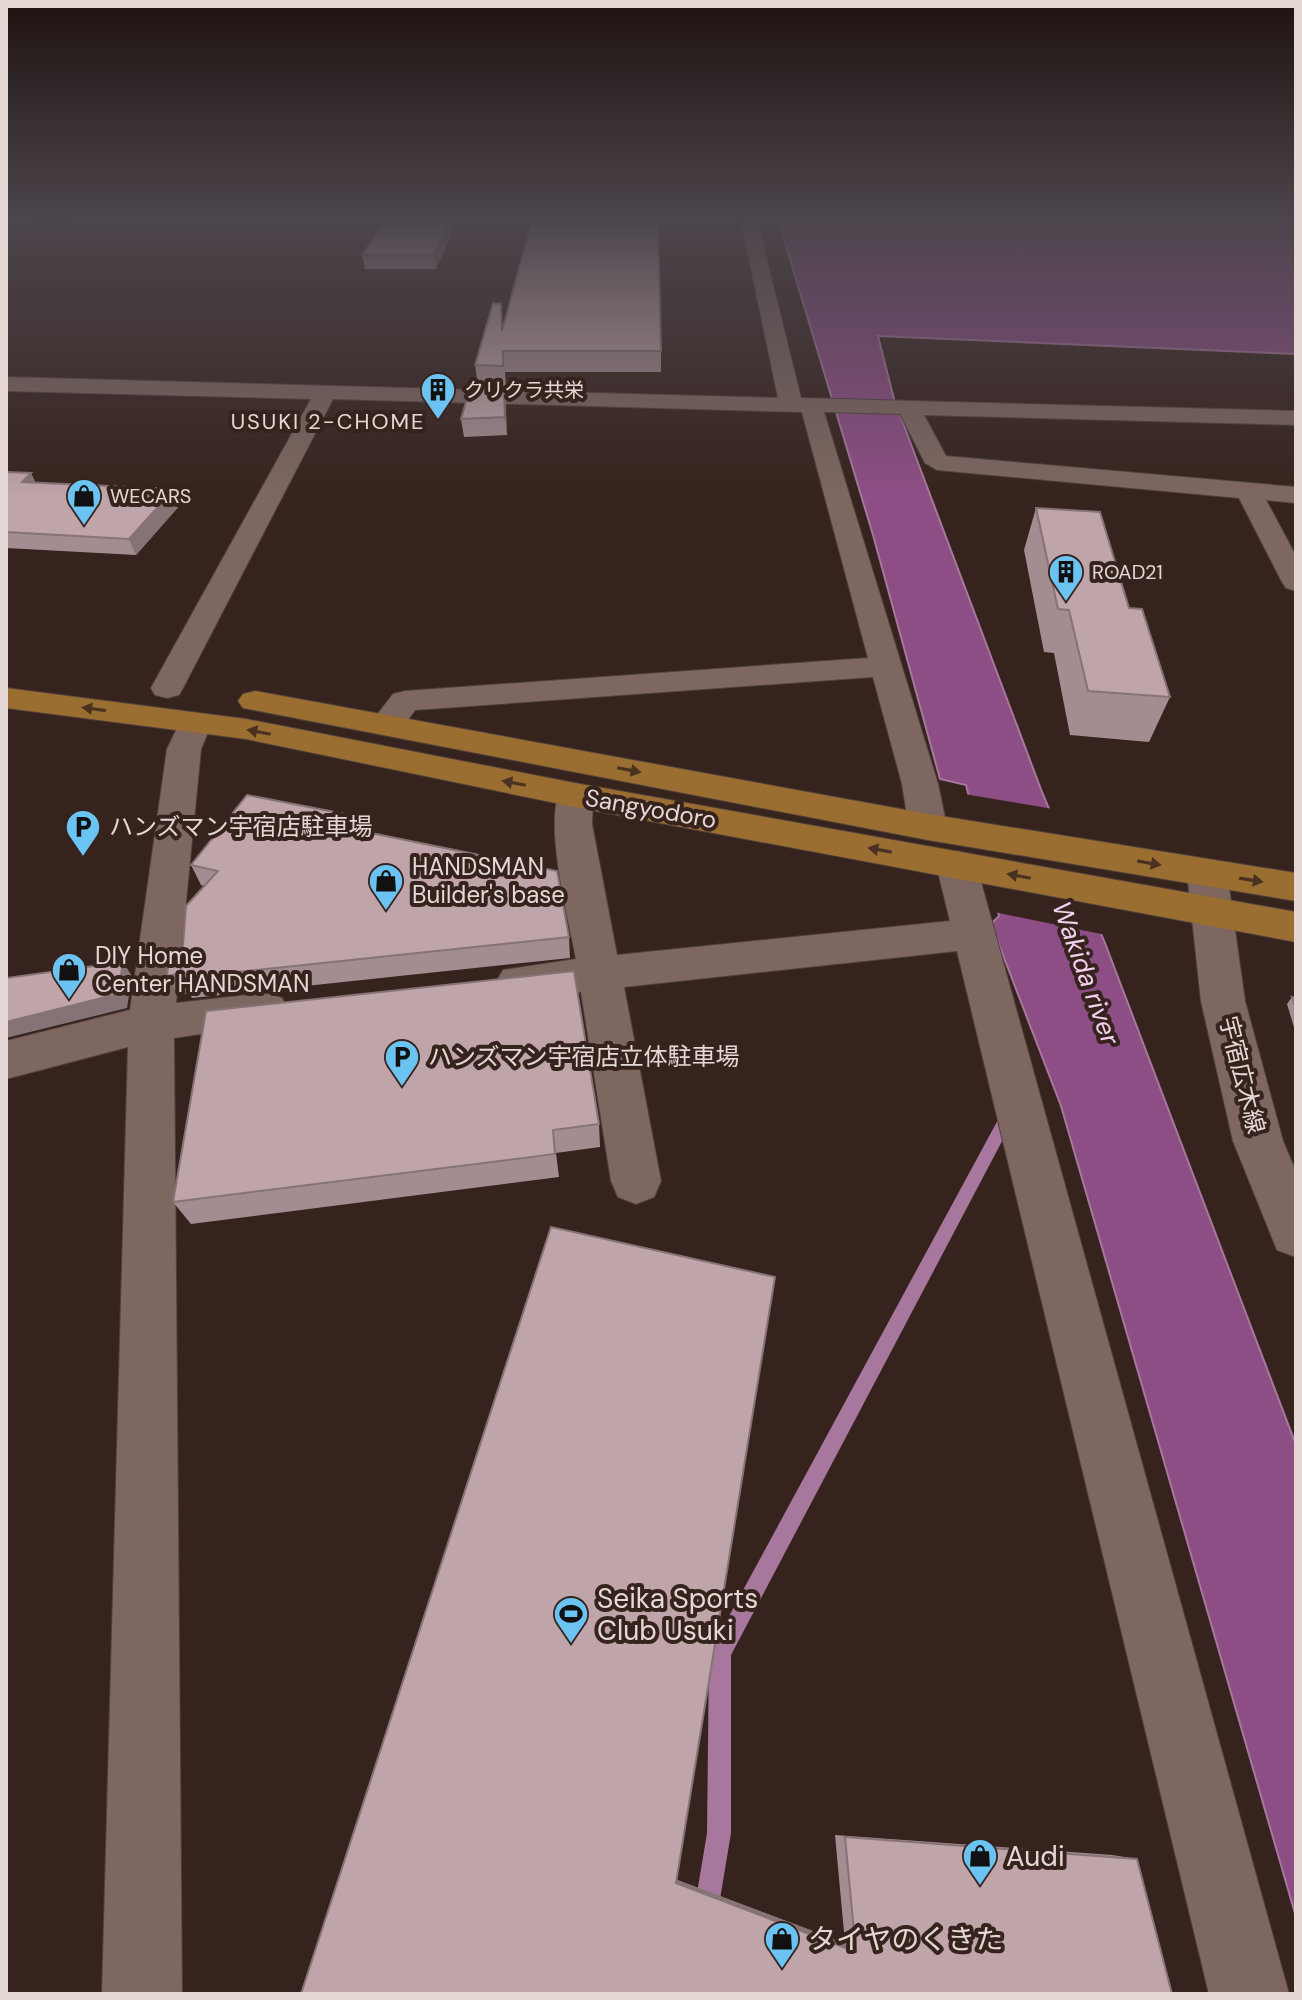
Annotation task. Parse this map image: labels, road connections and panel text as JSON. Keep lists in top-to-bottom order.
{
  "streets": {
    "main road": ["Sangyodoro"],
    "street": ["宇宿広木線"]
  },
  "crossings": [
    ["Sangyodoro", "宇宿広木線"]
  ],
  "districts": ["USUKI 2-CHOME"],
  "water": ["Wakida river"],
  "places": {
    "building": ["クリクラ共栄", "ROAD21"],
    "shop": [
      "WECARS",
      "HANDSMAN Builder's base",
      "DIY Home Center HANDSMAN",
      "Audi",
      "タイヤのくきた"
    ],
    "parking": ["ハンズマン宇宿店駐車場", "ハンズマン宇宿店立体駐車場"],
    "sports": ["Seika Sports Club Usuki"]
  }
}
